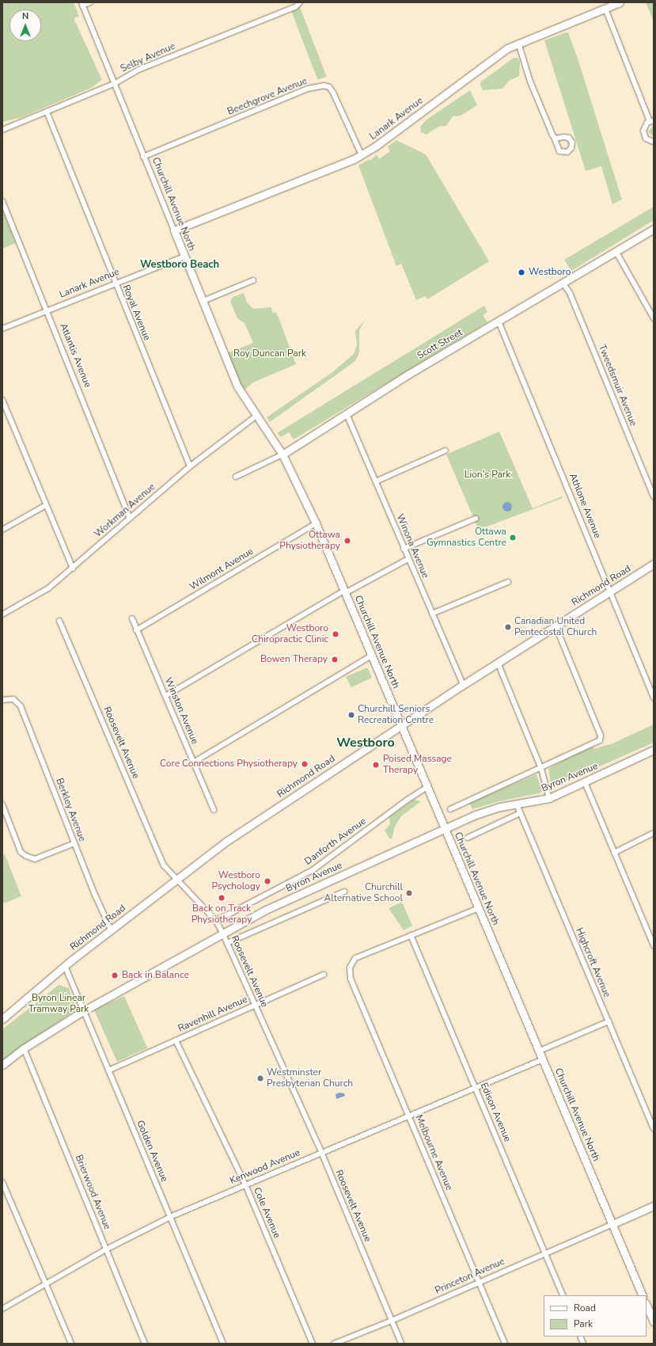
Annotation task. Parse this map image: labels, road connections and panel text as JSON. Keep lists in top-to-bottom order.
{
  "streets": {
    "main road": [
      "Lanark Avenue",
      "Churchill Avenue North",
      "Scott Street",
      "Richmond Road",
      "Byron Avenue"
    ],
    "street": [
      "Selby Avenue",
      "Beechgrove Avenue",
      "Royal Avenue",
      "Atlantis Avenue",
      "Tweedsmuir Avenue",
      "Athlone Avenue",
      "Workman Avenue",
      "Winona Avenue",
      "Wilmont Avenue",
      "Winston Avenue",
      "Roosevelt Avenue",
      "Berkley Avenue",
      "Danforth Avenue",
      "Highcroft Avenue",
      "Ravenhill Avenue",
      "Edison Avenue",
      "Golden Avenue",
      "Melbourne Avenue",
      "Kenwood Avenue",
      "Brierwood Avenue",
      "Cole Avenue",
      "Princeton Avenue"
    ]
  },
  "crossings": [
    ["Selby Avenue", "Churchill Avenue North"],
    ["Selby Avenue", "Royal Avenue"],
    ["Beechgrove Avenue", "Lanark Avenue"],
    ["Beechgrove Avenue", "Churchill Avenue North"],
    ["Lanark Avenue", "Churchill Avenue North"],
    ["Lanark Avenue", "Royal Avenue"],
    ["Lanark Avenue", "Atlantis Avenue"],
    ["Churchill Avenue North", "Scott Street"],
    ["Churchill Avenue North", "Workman Avenue"],
    ["Churchill Avenue North", "Wilmont Avenue"],
    ["Churchill Avenue North", "Richmond Road"],
    ["Churchill Avenue North", "Byron Avenue"],
    ["Churchill Avenue North", "Danforth Avenue"],
    ["Churchill Avenue North", "Kenwood Avenue"],
    ["Churchill Avenue North", "Princeton Avenue"],
    ["Royal Avenue", "Workman Avenue"],
    ["Scott Street", "Tweedsmuir Avenue"],
    ["Scott Street", "Athlone Avenue"],
    ["Scott Street", "Winona Avenue"],
    ["Atlantis Avenue", "Workman Avenue"],
    ["Athlone Avenue", "Richmond Road"],
    ["Winona Avenue", "Richmond Road"],
    ["Wilmont Avenue", "Winston Avenue"],
    ["Richmond Road", "Roosevelt Avenue"],
    ["Richmond Road", "Berkley Avenue"],
    ["Richmond Road", "Golden Avenue"],
    ["Roosevelt Avenue", "Byron Avenue"],
    ["Roosevelt Avenue", "Danforth Avenue"],
    ["Roosevelt Avenue", "Ravenhill Avenue"],
    ["Roosevelt Avenue", "Kenwood Avenue"],
    ["Roosevelt Avenue", "Princeton Avenue"],
    ["Byron Avenue", "Highcroft Avenue"],
    ["Byron Avenue", "Golden Avenue"],
    ["Byron Avenue", "Brierwood Avenue"],
    ["Ravenhill Avenue", "Golden Avenue"],
    ["Ravenhill Avenue", "Cole Avenue"],
    ["Edison Avenue", "Melbourne Avenue"],
    ["Edison Avenue", "Kenwood Avenue"],
    ["Edison Avenue", "Princeton Avenue"],
    ["Golden Avenue", "Kenwood Avenue"],
    ["Melbourne Avenue", "Kenwood Avenue"],
    ["Melbourne Avenue", "Princeton Avenue"],
    ["Kenwood Avenue", "Brierwood Avenue"],
    ["Kenwood Avenue", "Cole Avenue"]
  ],
  "districts": ["Westboro Beach", "Westboro"],
  "parks": ["Roy Duncan Park", "Lion's Park", "Byron Linear Tramway Park"],
  "places": [
    "Westboro",
    "Ottawa Gymnastics Centre",
    "Ottawa Physiotherapy",
    "Canadian United Pentecostal Church",
    "Westboro Chiropractic Clinic",
    "Bowen Therapy",
    "Churchill Seniors Recreation Centre",
    "Core Connections Physiotherapy",
    "Poised Massage Therapy",
    "Westboro Psychology",
    "Churchill Alternative School",
    "Back on Track Physiotherapy",
    "Back in Balance",
    "Westminster Presbyterian Church"
  ],
  "legend": ["Road", "Park"],
  "north": "top"
}
